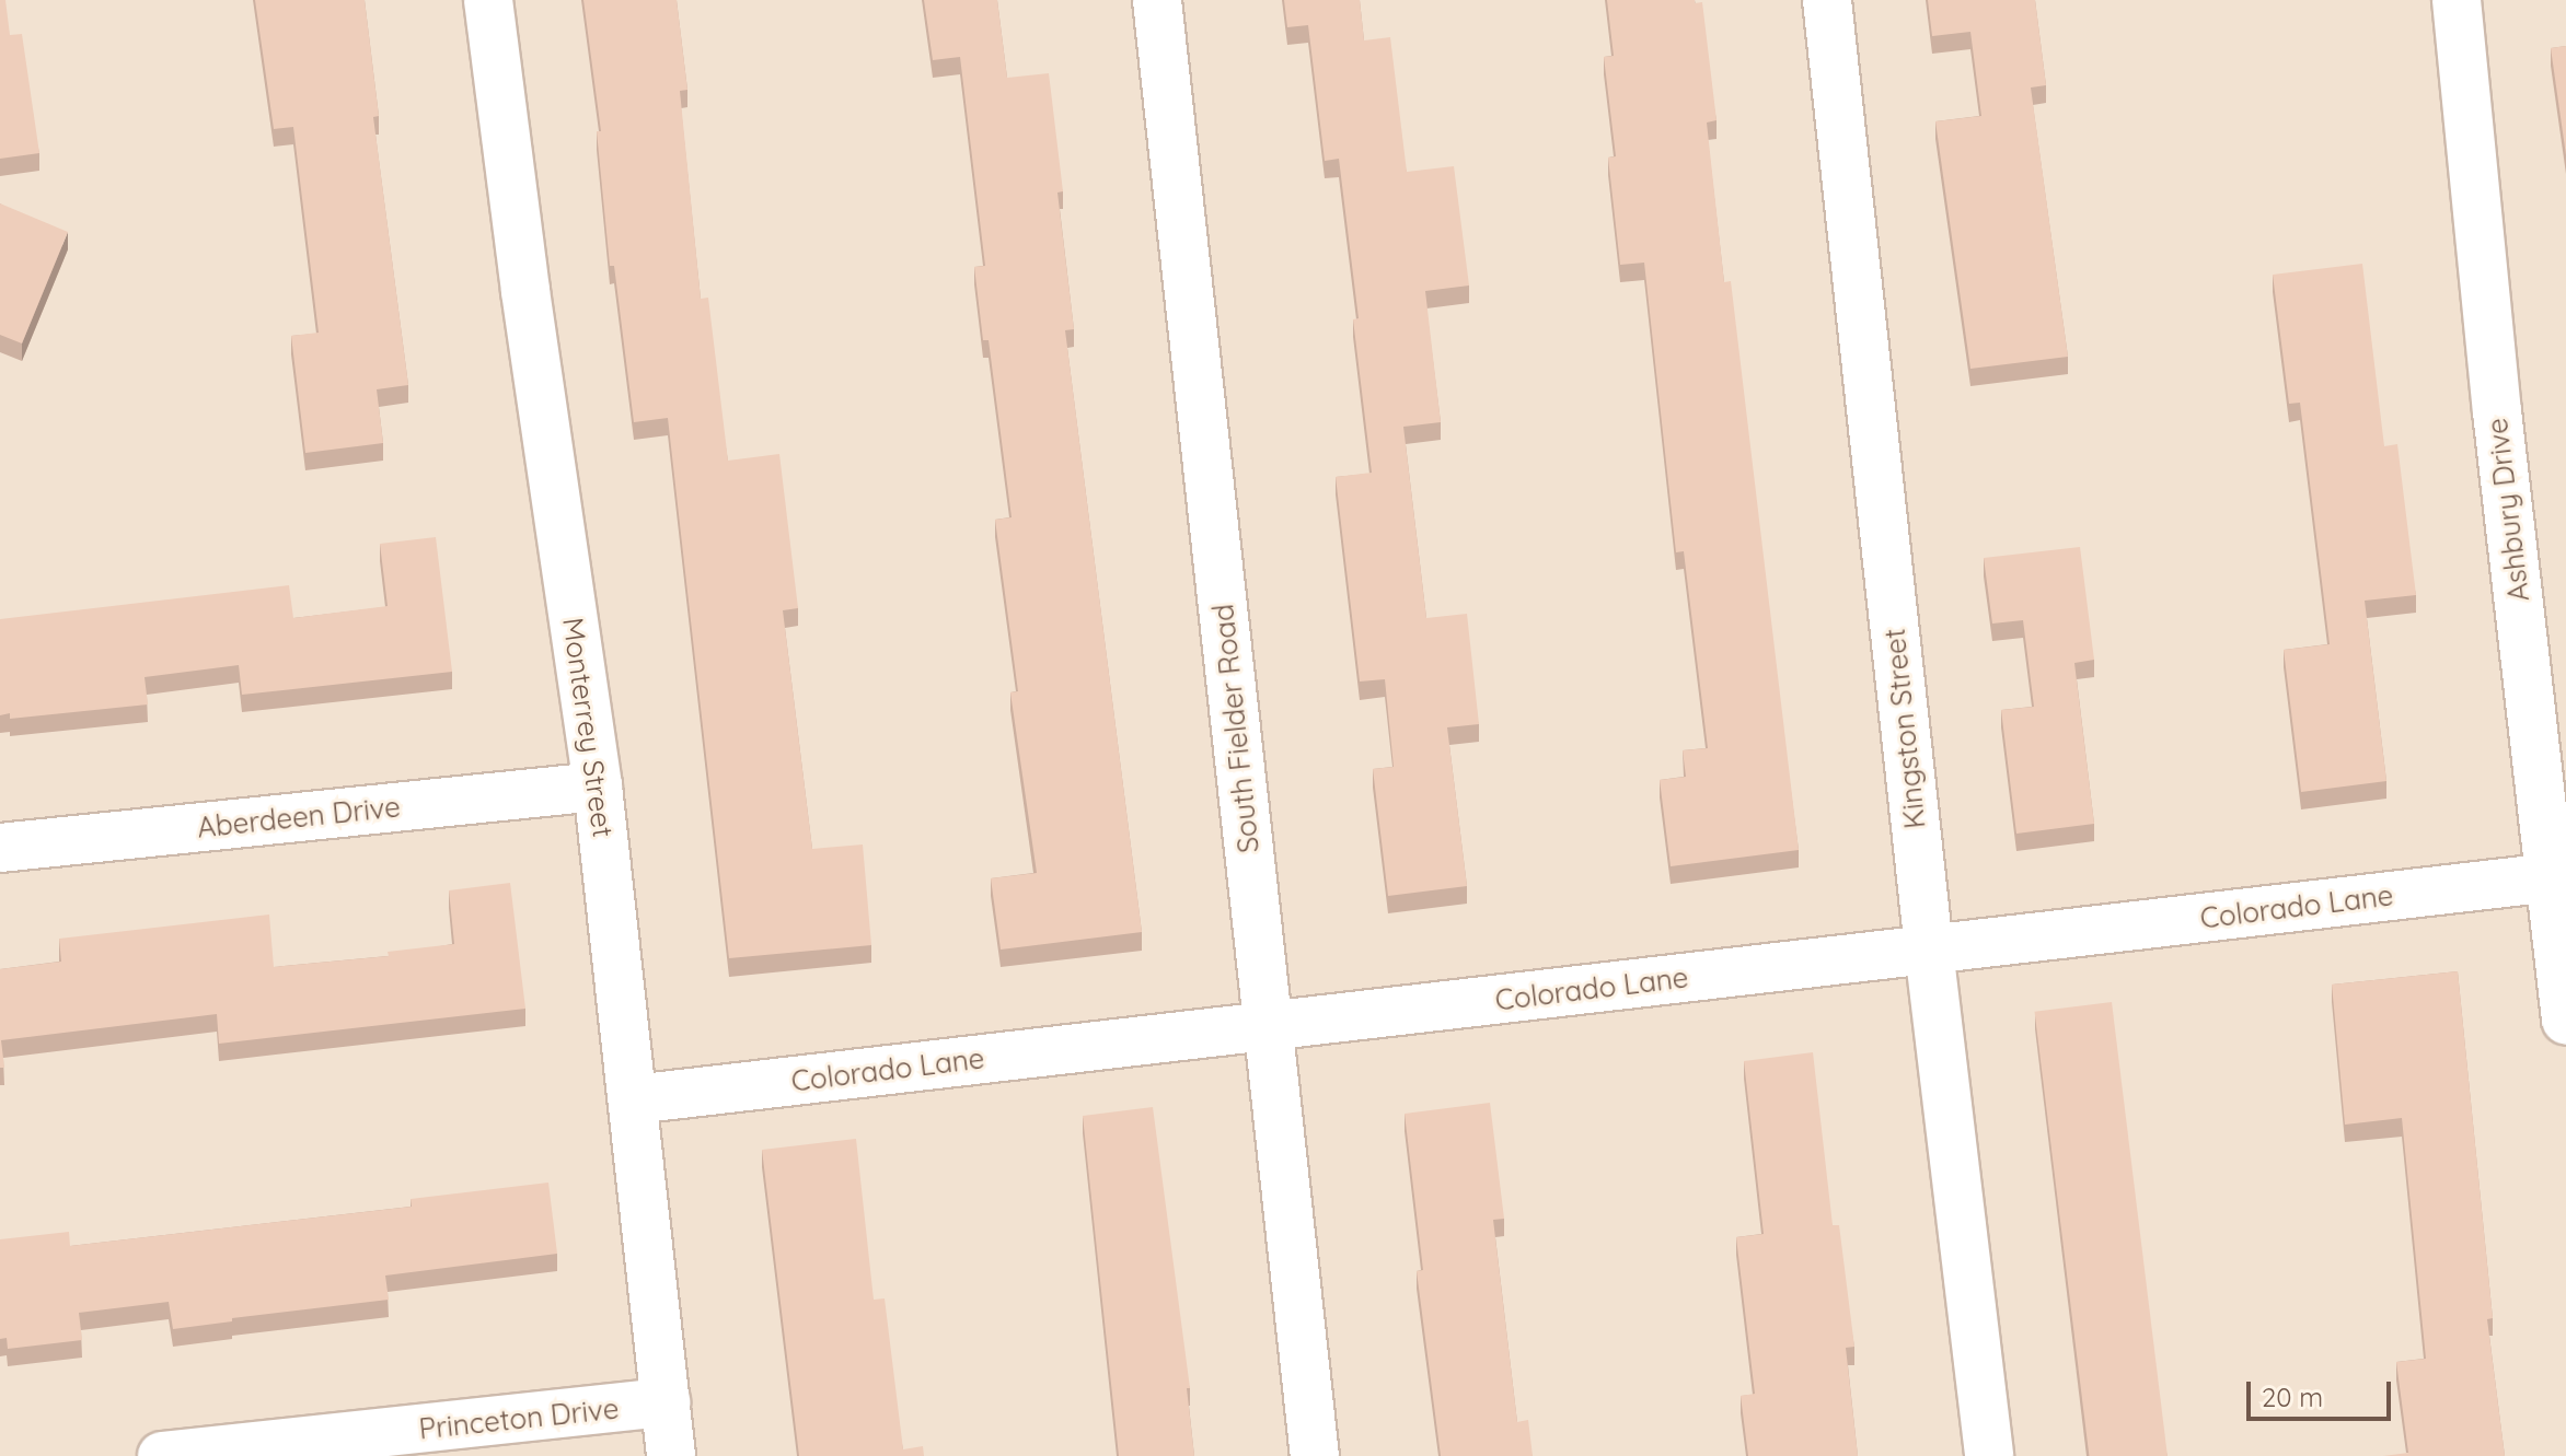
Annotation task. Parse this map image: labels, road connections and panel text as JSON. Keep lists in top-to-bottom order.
{
  "streets": {
    "street": [
      "Ashbury Drive",
      "Monterrey Street",
      "South Fielder Road",
      "Kingston Street",
      "Aberdeen Drive",
      "Colorado Lane",
      "Princeton Drive"
    ]
  },
  "crossings": [
    ["Ashbury Drive", "Colorado Lane"],
    ["Monterrey Street", "Aberdeen Drive"],
    ["Monterrey Street", "Colorado Lane"],
    ["Monterrey Street", "Princeton Drive"],
    ["South Fielder Road", "Colorado Lane"],
    ["Kingston Street", "Colorado Lane"]
  ],
  "scale_bar": "20 m"
}
